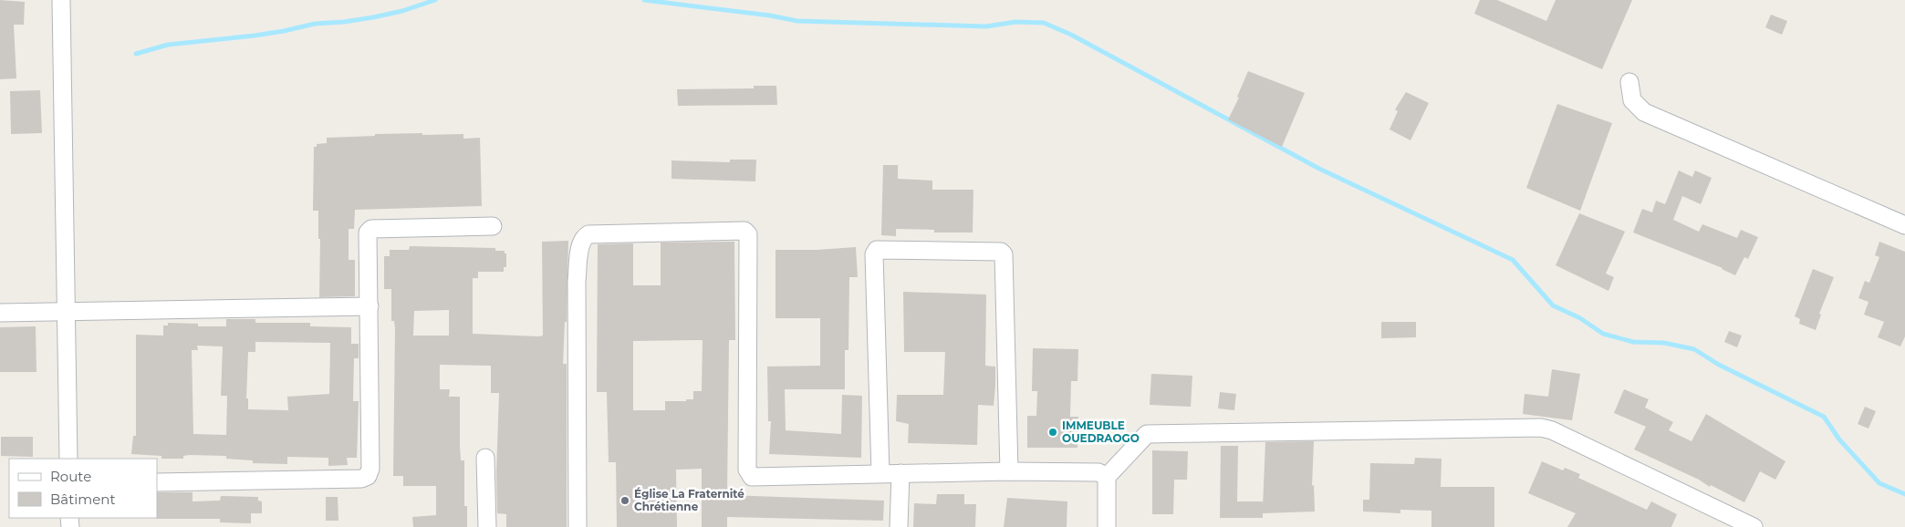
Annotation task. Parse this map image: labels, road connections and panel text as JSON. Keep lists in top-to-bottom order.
{
  "places": ["IMMEUBLE OUEDRAOGO", "Église La Fraternité Chrétienne"],
  "legend": ["Route", "Bâtiment"]
}
